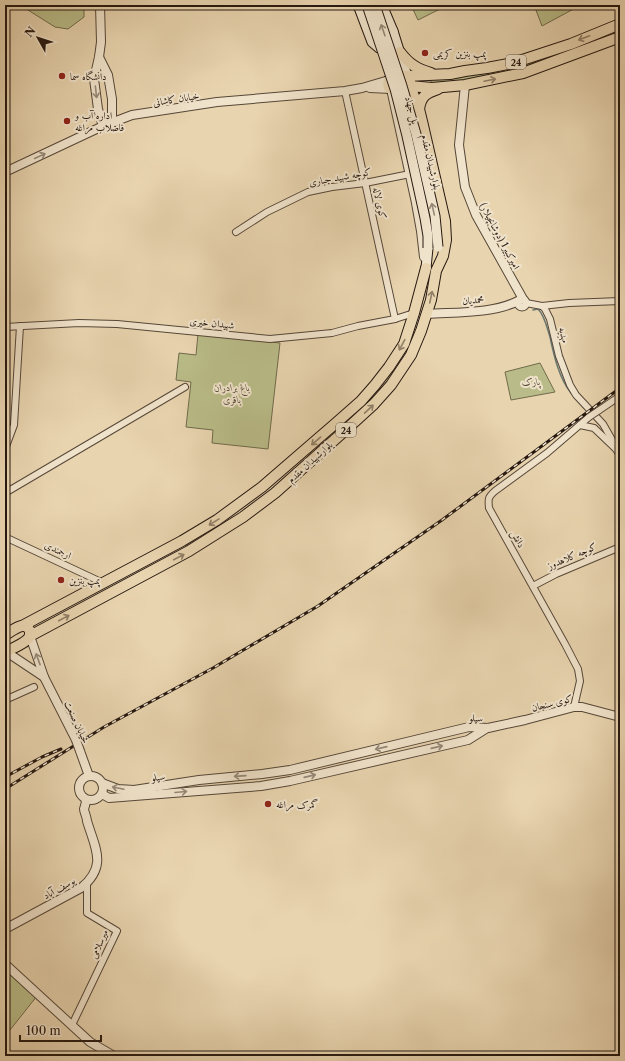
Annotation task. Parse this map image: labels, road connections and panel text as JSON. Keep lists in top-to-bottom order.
{
  "streets": {
    "main road": ["24", "پل جهاد", "بلوارشهیدان مقدم"],
    "street": [
      "خیابان کاشانی",
      "کوچه شهید جباری",
      "کوی لاله",
      "امیرکبیر1 (دوشابچیلار)",
      "محمدیان",
      "شهیدان خیری",
      "مهدیه",
      "دانش",
      "ارجمندی",
      "کوچه کلاهدوز",
      "کوی سنجان",
      "سیلو",
      "خیابان صنعت",
      "یوسف آباد",
      "میرسلامی"
    ]
  },
  "crossings": [
    ["24", "خیابان کاشانی"],
    ["24", "پل جهاد"],
    ["24", "بلوارشهیدان مقدم"],
    ["24", "کوچه شهید جباری"],
    ["24", "امیرکبیر1 (دوشابچیلار)"],
    ["24", "خیابان صنعت"],
    ["خیابان کاشانی", "کوی لاله"],
    ["پل جهاد", "بلوارشهیدان مقدم"],
    ["بلوارشهیدان مقدم", "محمدیان"],
    ["بلوارشهیدان مقدم", "شهیدان خیری"],
    ["بلوارشهیدان مقدم", "ارجمندی"],
    ["بلوارشهیدان مقدم", "خیابان صنعت"],
    ["کوچه شهید جباری", "کوی لاله"],
    ["کوی لاله", "شهیدان خیری"],
    ["امیرکبیر1 (دوشابچیلار)", "محمدیان"],
    ["دانش", "کوچه کلاهدوز"],
    ["دانش", "کوی سنجان"],
    ["کوی سنجان", "سیلو"],
    ["سیلو", "خیابان صنعت"],
    ["سیلو", "یوسف آباد"],
    ["خیابان صنعت", "یوسف آباد"],
    ["یوسف آباد", "میرسلامی"]
  ],
  "parks": ["پارک", "باغ برادران باقری"],
  "places": [
    "پمپ بنزین کریمی",
    "دانشگاه سما",
    "اداره آب و فاضلاب مراغه",
    "پمپ بنزین",
    "گمرک مراغه"
  ],
  "scale_bar": "100 m",
  "north": "top left"
}
